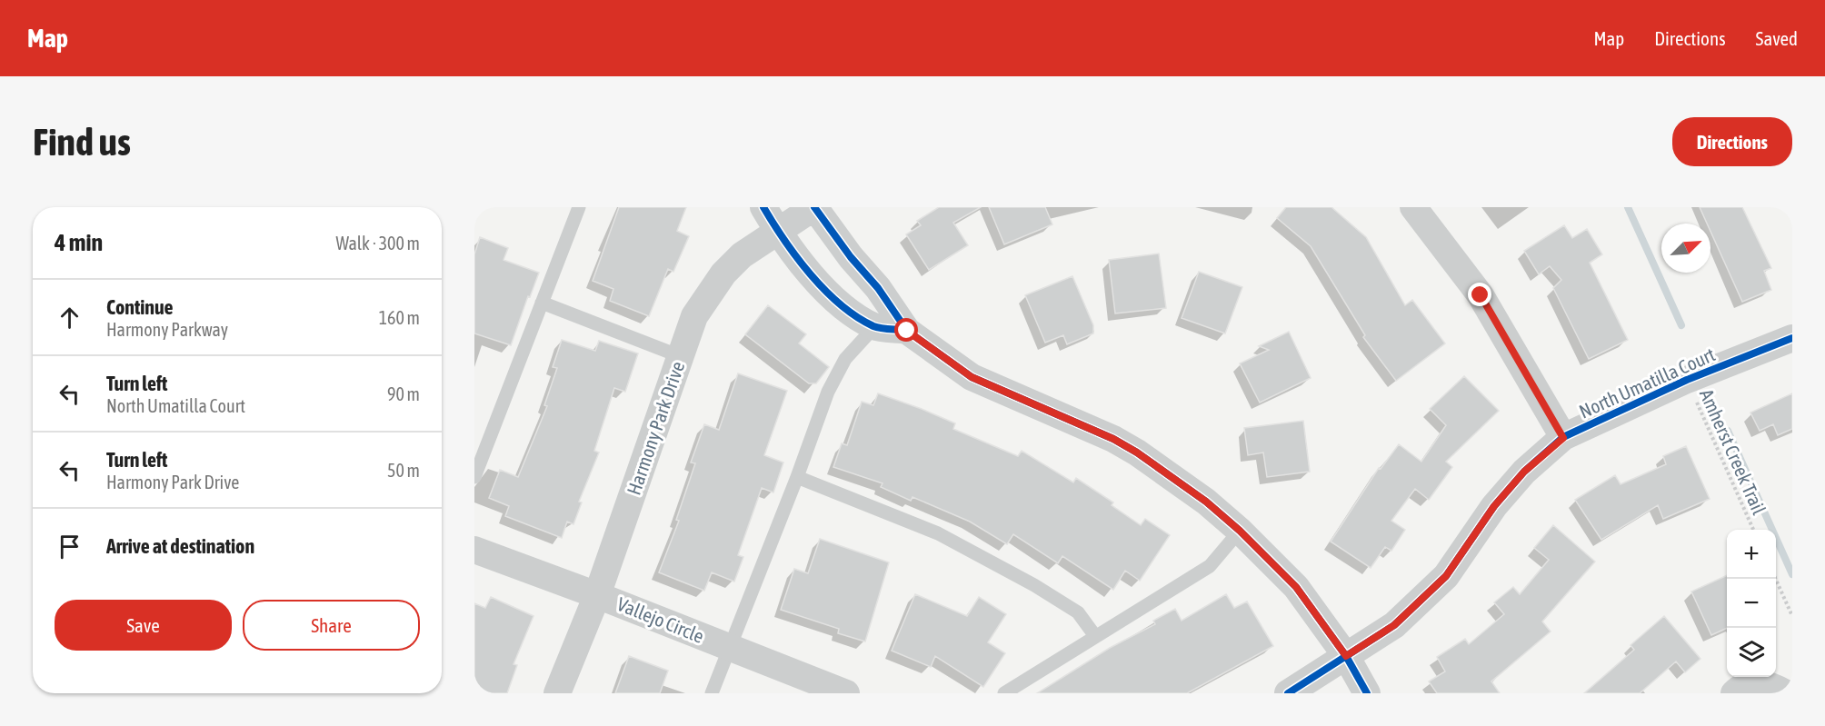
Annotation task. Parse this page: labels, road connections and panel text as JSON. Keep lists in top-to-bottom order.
{
  "streets": {
    "street": ["North Umatilla Court", "Harmony Park Drive", "Vallejo Circle"],
    "path": ["Amherst Creek Trail"]
  },
  "crossings": [
    ["North Umatilla Court", "Amherst Creek Trail"],
    ["Harmony Park Drive", "Vallejo Circle"]
  ],
  "north": "top right",
  "page": {
    "header": "Map",
    "nav": ["Map", "Directions", "Saved"],
    "buttons": [
      "Directions",
      ["Save", "Share"]
    ],
    "title": "Find us",
    "heading": ["4 min", "Walk · 300 m"],
    "list": [
      ["Continue", "Harmony Parkway", "160 m"],
      ["Turn left", "North Umatilla Court", "90 m"],
      ["Turn left", "Harmony Park Drive", "50 m"],
      "Arrive at destination"
    ],
    "map_buttons": ["+", "−"]
  }
}
